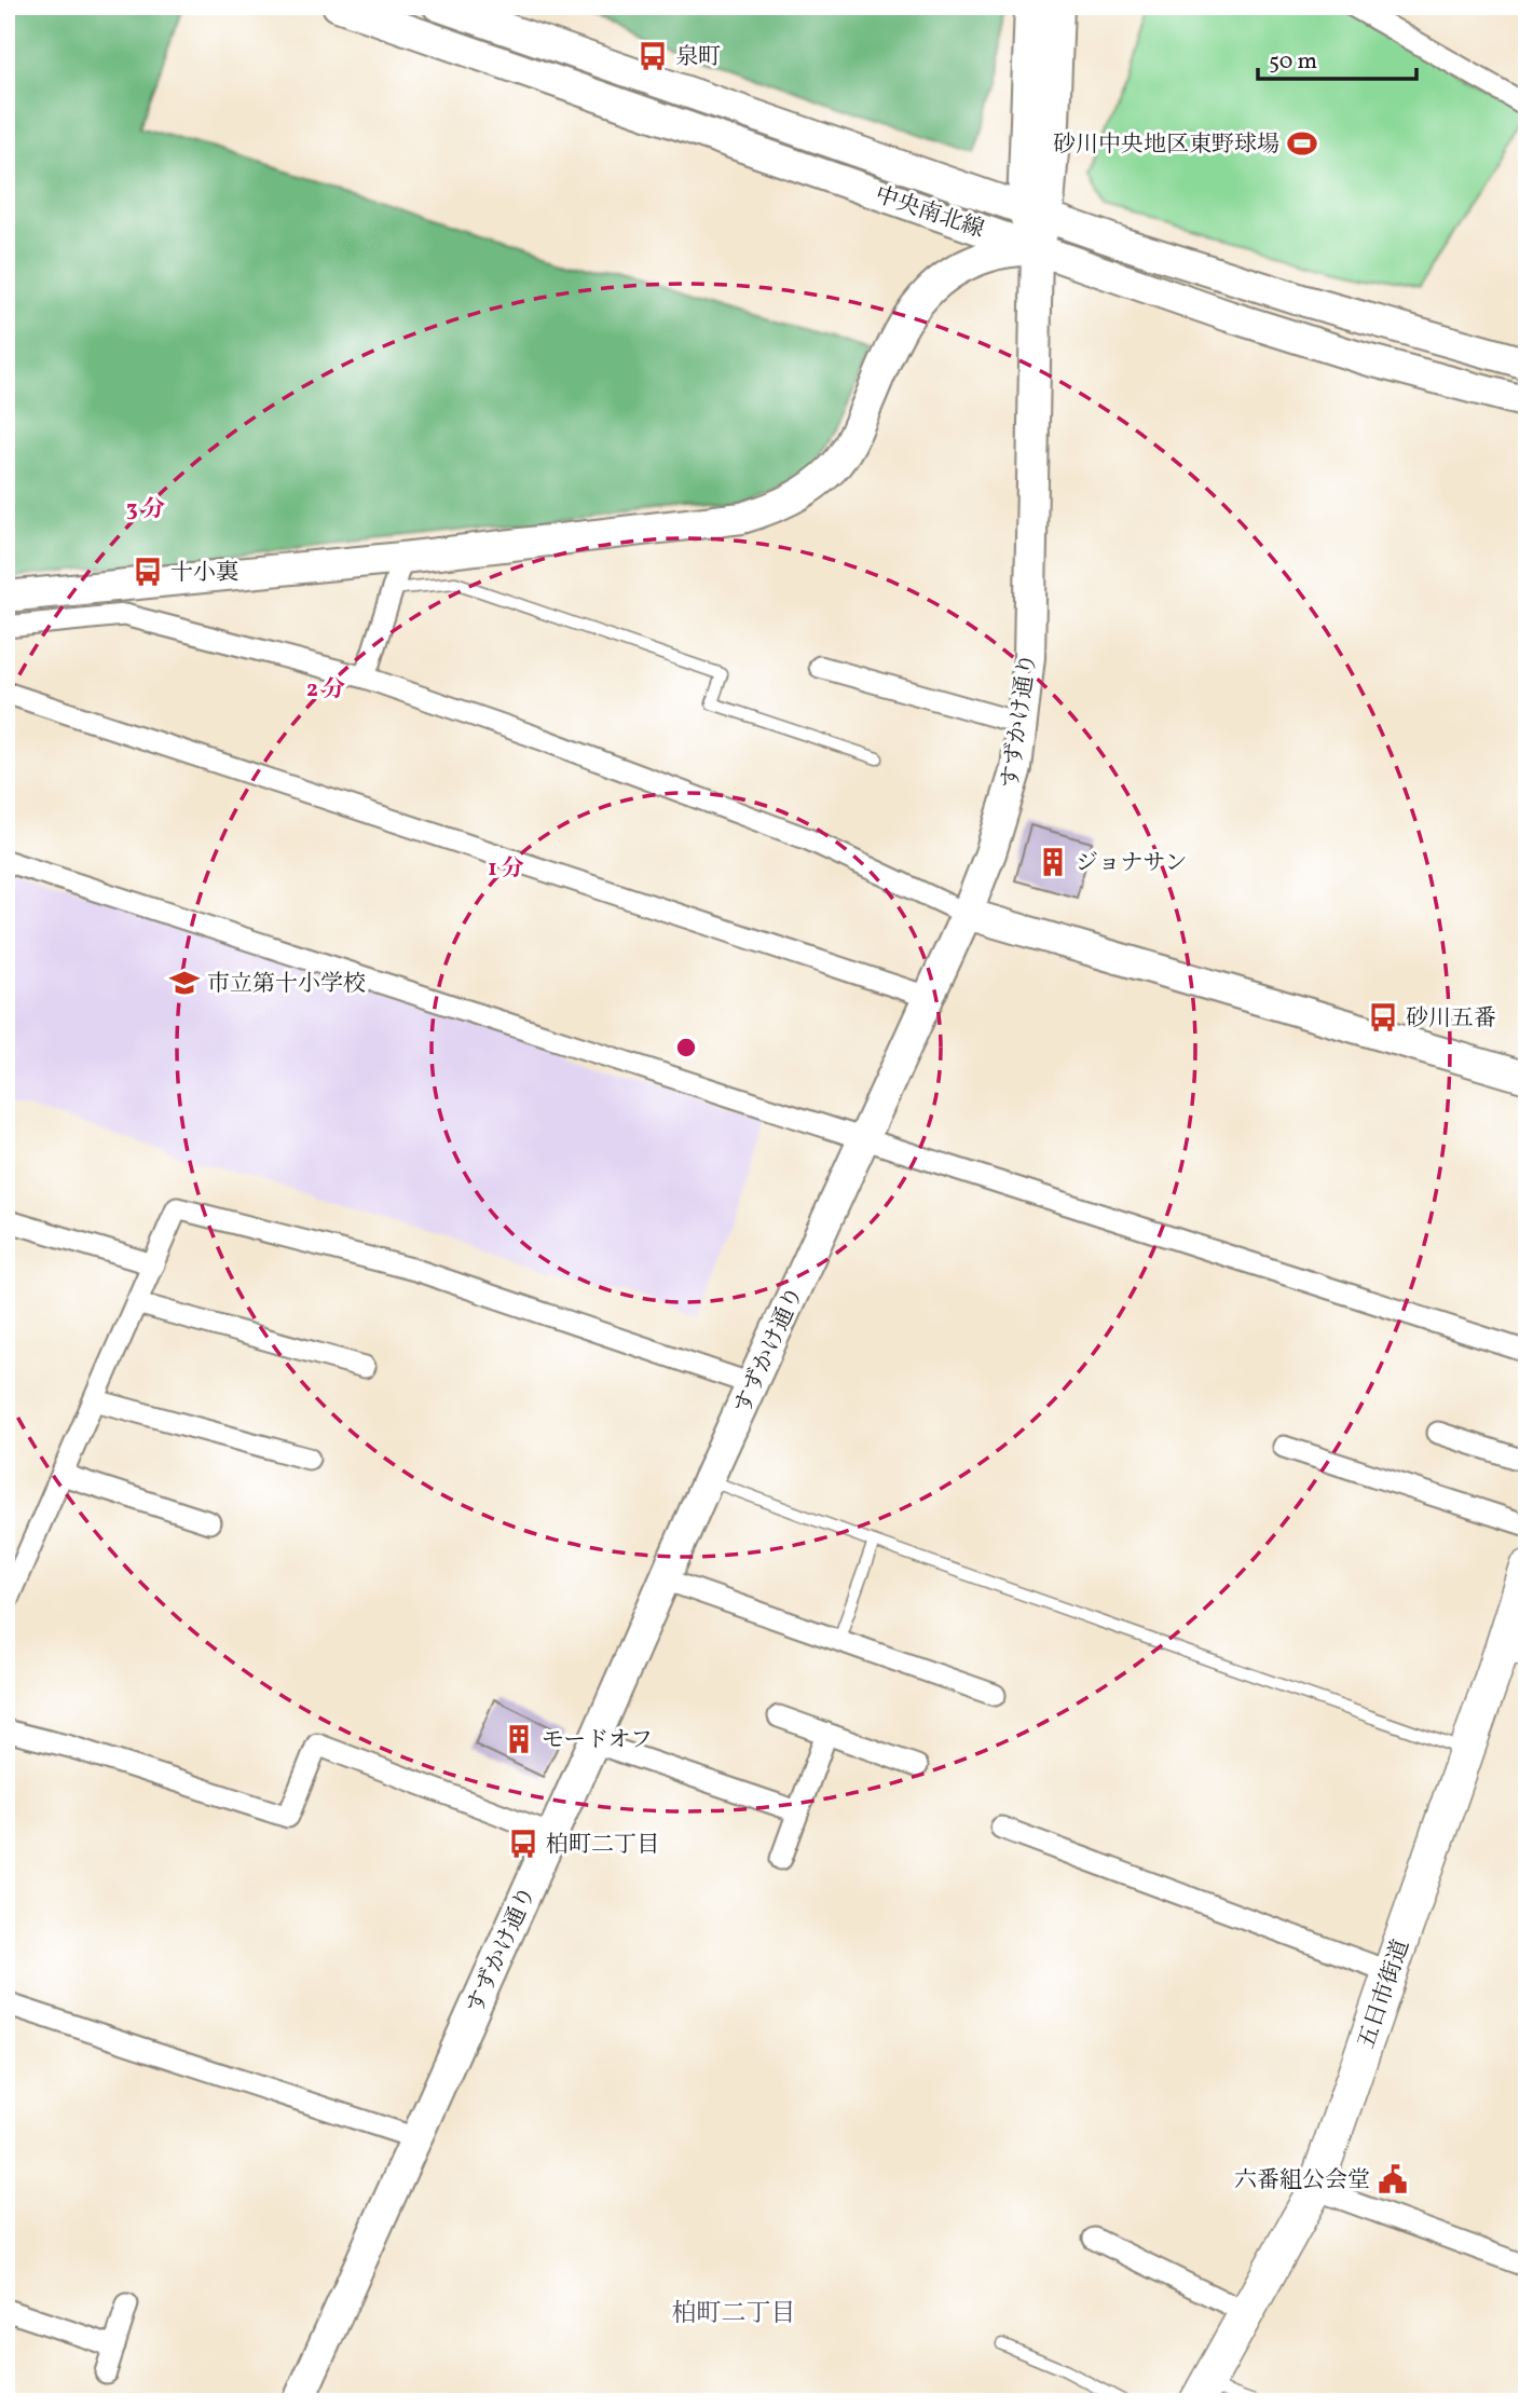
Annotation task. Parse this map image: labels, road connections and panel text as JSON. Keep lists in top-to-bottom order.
{
  "streets": {
    "main road": ["五日市街道"],
    "street": ["中央南北線", "すずかけ通り"]
  },
  "crossings": [
    ["中央南北線", "すずかけ通り"]
  ],
  "districts": ["柏町二丁目"],
  "places": {
    "bus stop": [
      "泉町",
      "十小裏",
      "砂川五番",
      "柏町二丁目"
    ],
    "sports": ["砂川中央地区東野球場"],
    "building": ["ジョナサン", "モードオフ"],
    "school or university": ["市立第十小学校"],
    "public building": ["六番組公会堂"]
  },
  "scale_bar": "50 m",
  "rings": ["3 分", "2 分", "1 分"]
}
